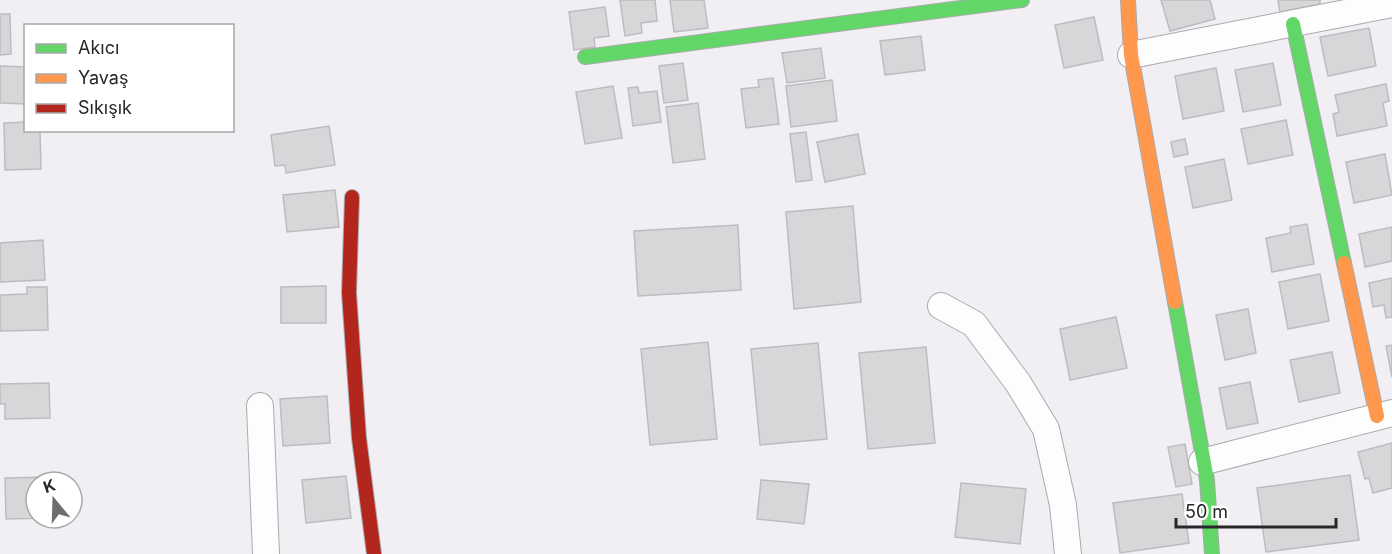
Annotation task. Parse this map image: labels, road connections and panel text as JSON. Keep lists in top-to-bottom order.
{
  "legend": ["Akıcı", "Yavaş", "Sıkışık"],
  "scale_bar": "50 m",
  "north": "top"
}
